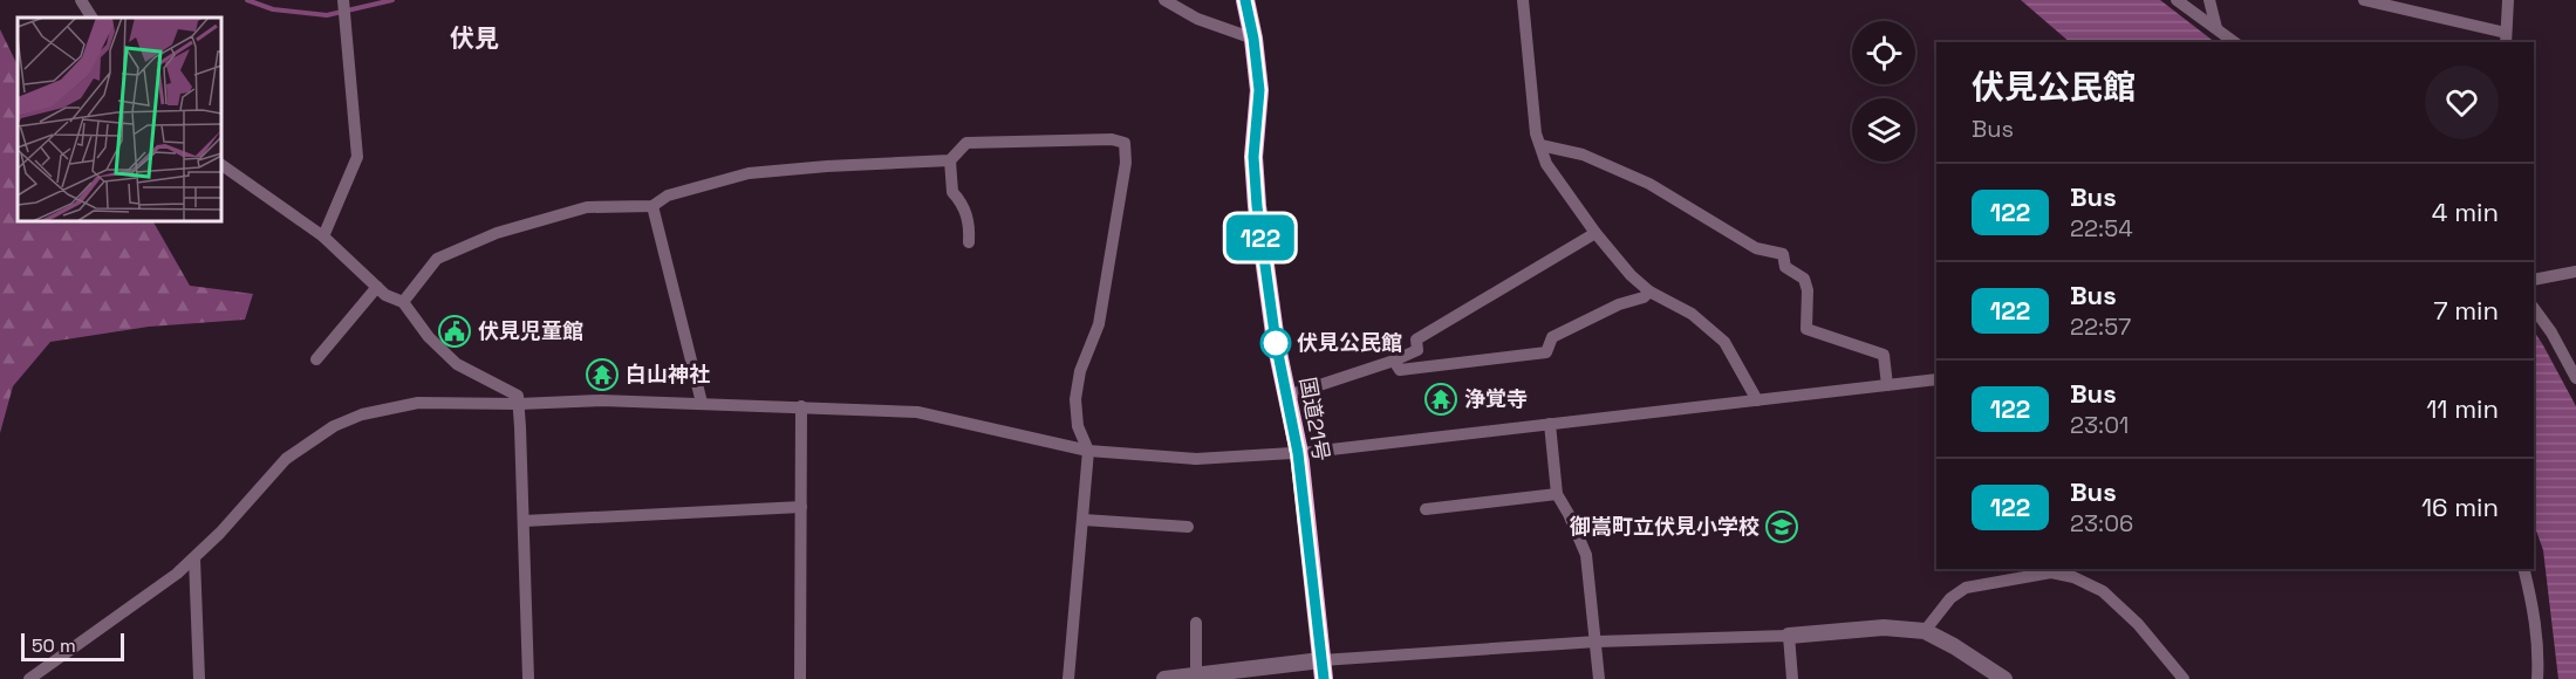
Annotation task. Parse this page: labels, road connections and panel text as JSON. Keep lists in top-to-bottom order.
{
  "streets": {
    "highway": ["国道21号"]
  },
  "districts": ["伏見"],
  "places": {
    "public building": ["伏見児童館"],
    "other": ["伏見公民館"],
    "temple": ["白山神社", "浄覚寺"],
    "school or university": ["御嵩町立伏見小学校"]
  },
  "lines": ["bus line 122"],
  "scale_bar": "50 m",
  "page": {
    "on_map": "122",
    "heading": ["伏見公民館", "Bus"],
    "list": [
      {
        "mark": "122",
        "name": "Bus",
        "note": "22:54",
        "value": "4 min"
      },
      {
        "mark": "122",
        "name": "Bus",
        "note": "22:57",
        "value": "7 min"
      },
      {
        "mark": "122",
        "name": "Bus",
        "note": "23:01",
        "value": "11 min"
      },
      {
        "mark": "122",
        "name": "Bus",
        "note": "23:06",
        "value": "16 min"
      }
    ],
    "scale": "50 m"
  }
}
